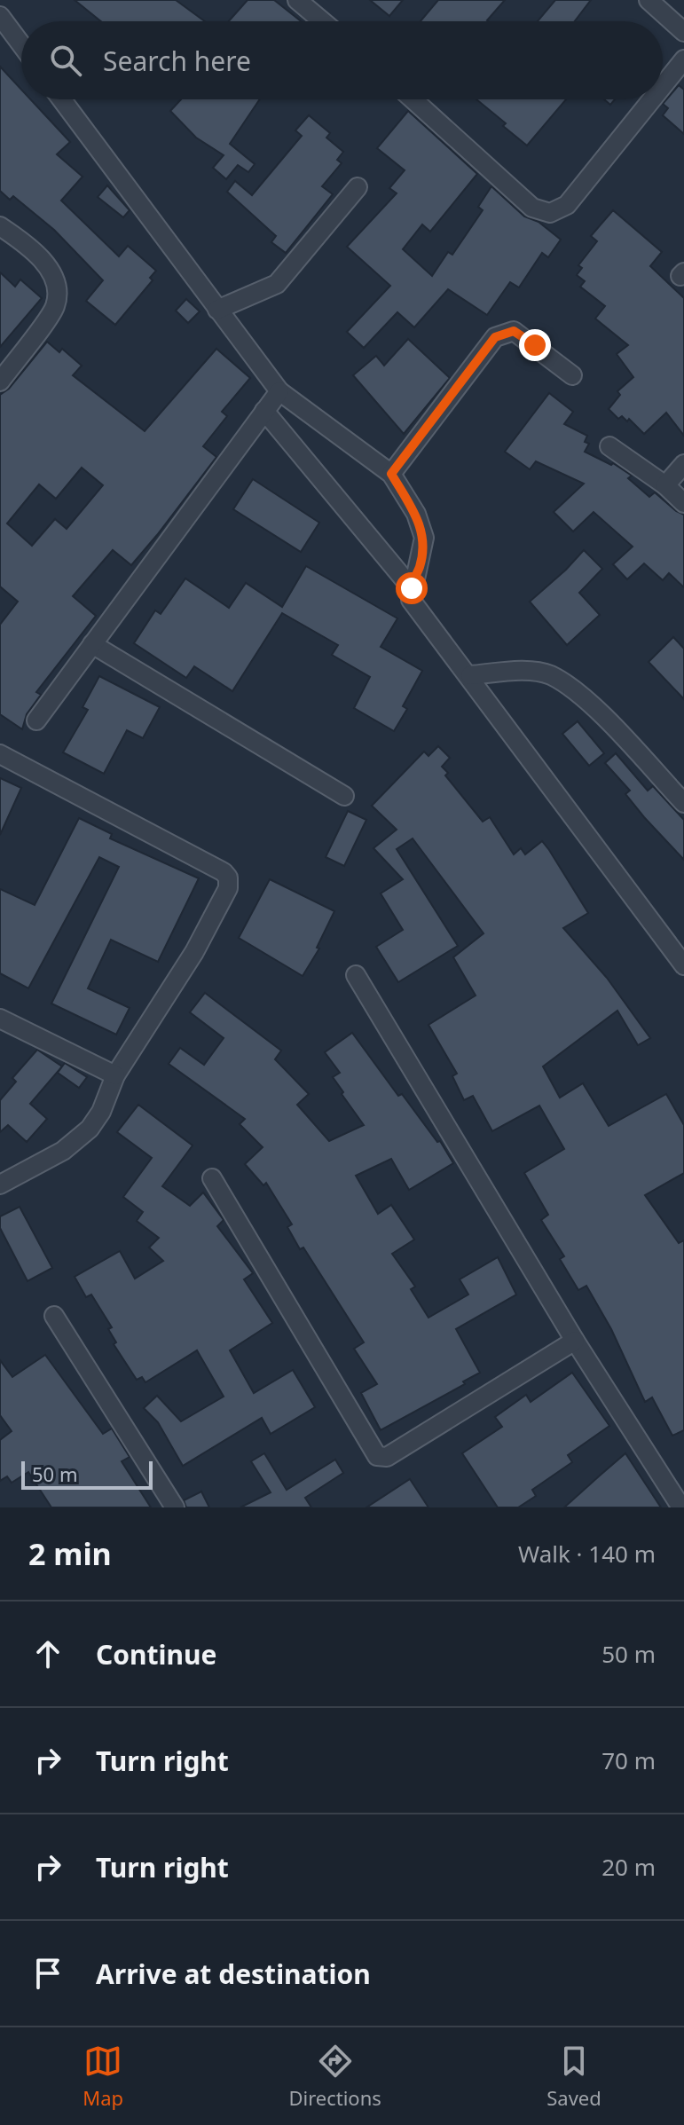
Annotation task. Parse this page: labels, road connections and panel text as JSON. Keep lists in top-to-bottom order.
{
  "scale_bar": "50 m",
  "page": {
    "search": "Search here",
    "scale": "50 m",
    "heading": ["2 min", "Walk · 140 m"],
    "list": [
      ["Continue", "50 m"],
      ["Turn right", "70 m"],
      ["Turn right", "20 m"],
      "Arrive at destination"
    ],
    "nav": ["Map", "Directions", "Saved"]
  }
}
